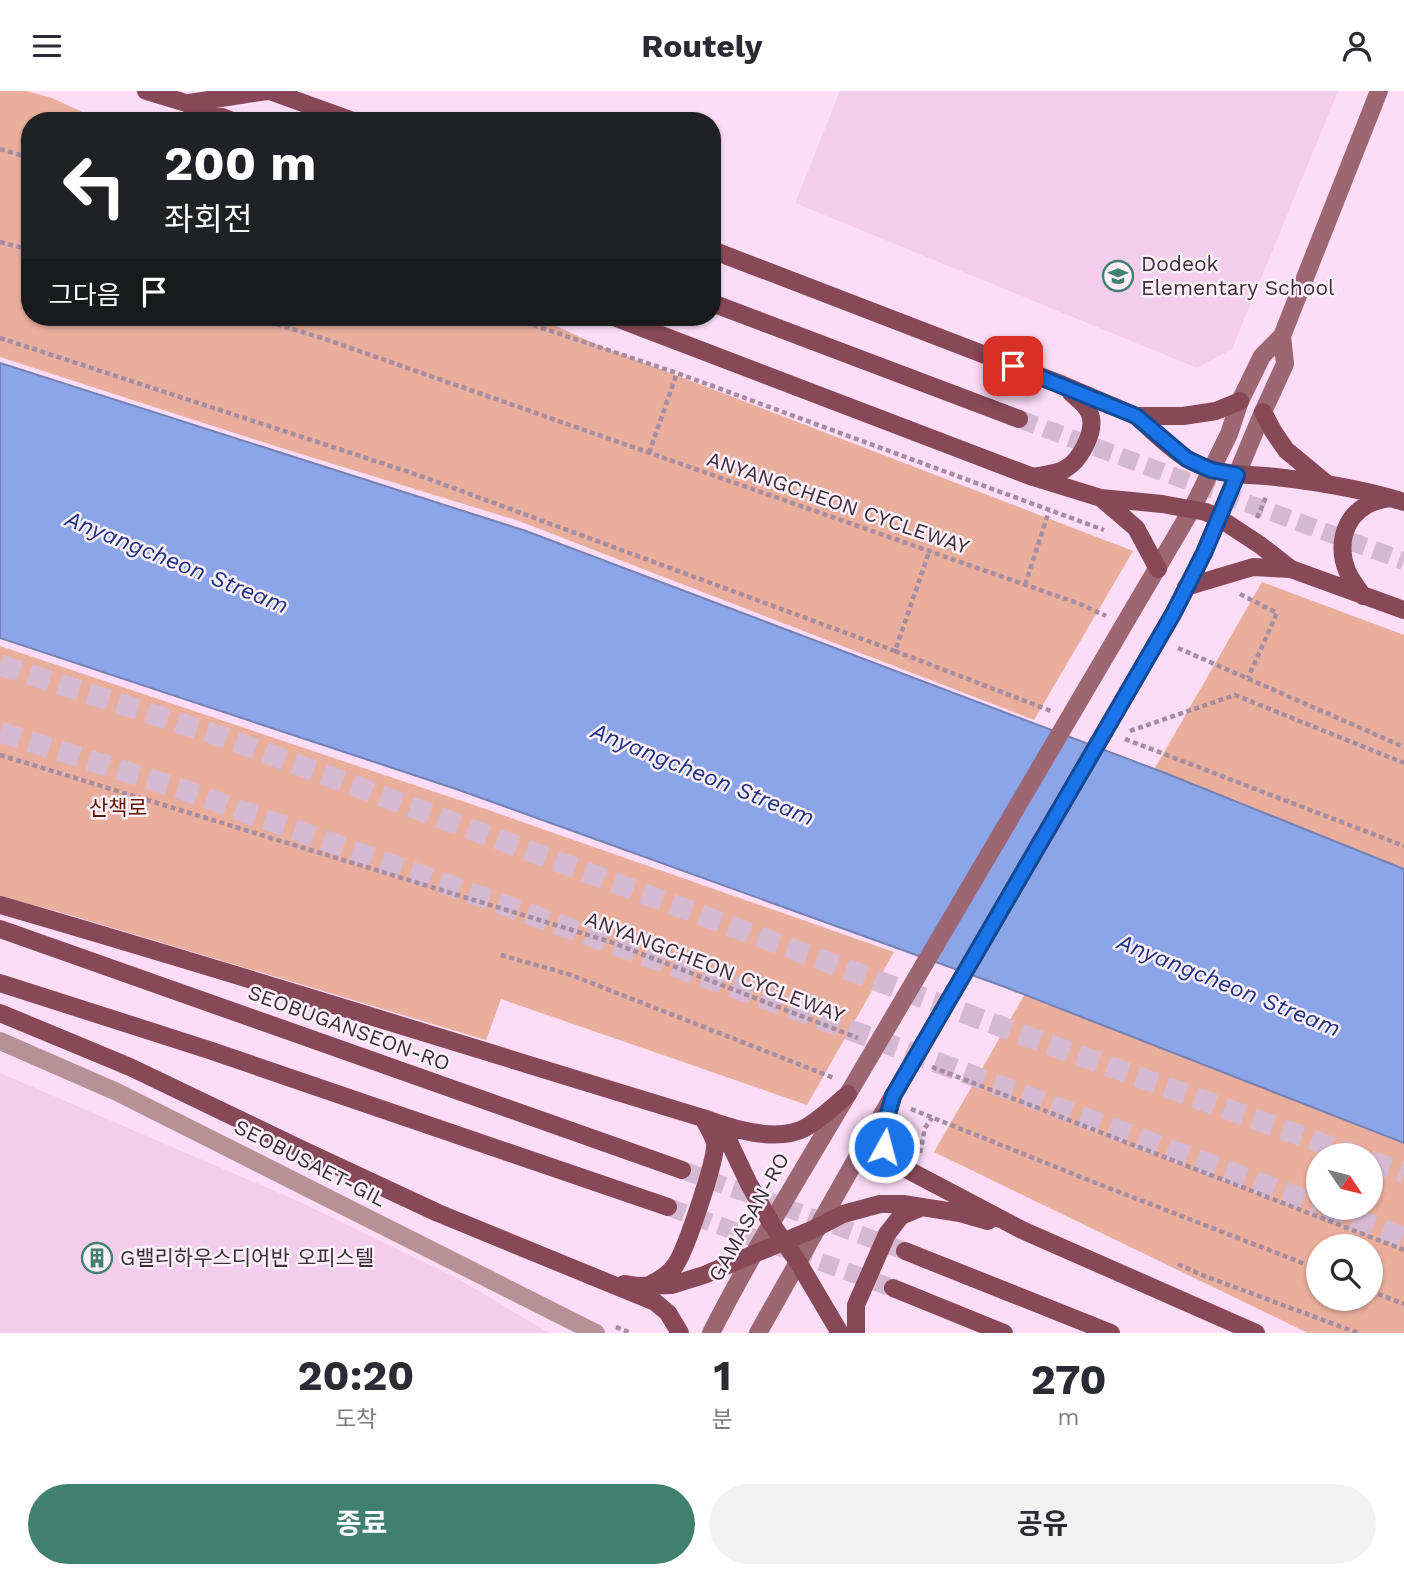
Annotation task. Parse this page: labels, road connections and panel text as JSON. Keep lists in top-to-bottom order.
{
  "streets": {
    "main road": ["SEOBUGANSEON-RO", "GAMASAN-RO"],
    "street": ["SEOBUSAET-GIL"],
    "path": ["ANYANGCHEON CYCLEWAY"]
  },
  "water": ["Anyangcheon Stream"],
  "parks": ["산책로"],
  "places": {
    "school or university": ["Dodeok Elementary School"],
    "building": ["G밸리하우스디어반 오피스텔"]
  },
  "north": "bottom right",
  "page": {
    "header": "Routely",
    "turn": ["200 m", "좌회전"],
    "then": "그다음",
    "eta": [
      "20:20",
      "도착",
      "1",
      "분",
      "270",
      "m"
    ],
    "buttons": ["종료", "공유"]
  }
}
